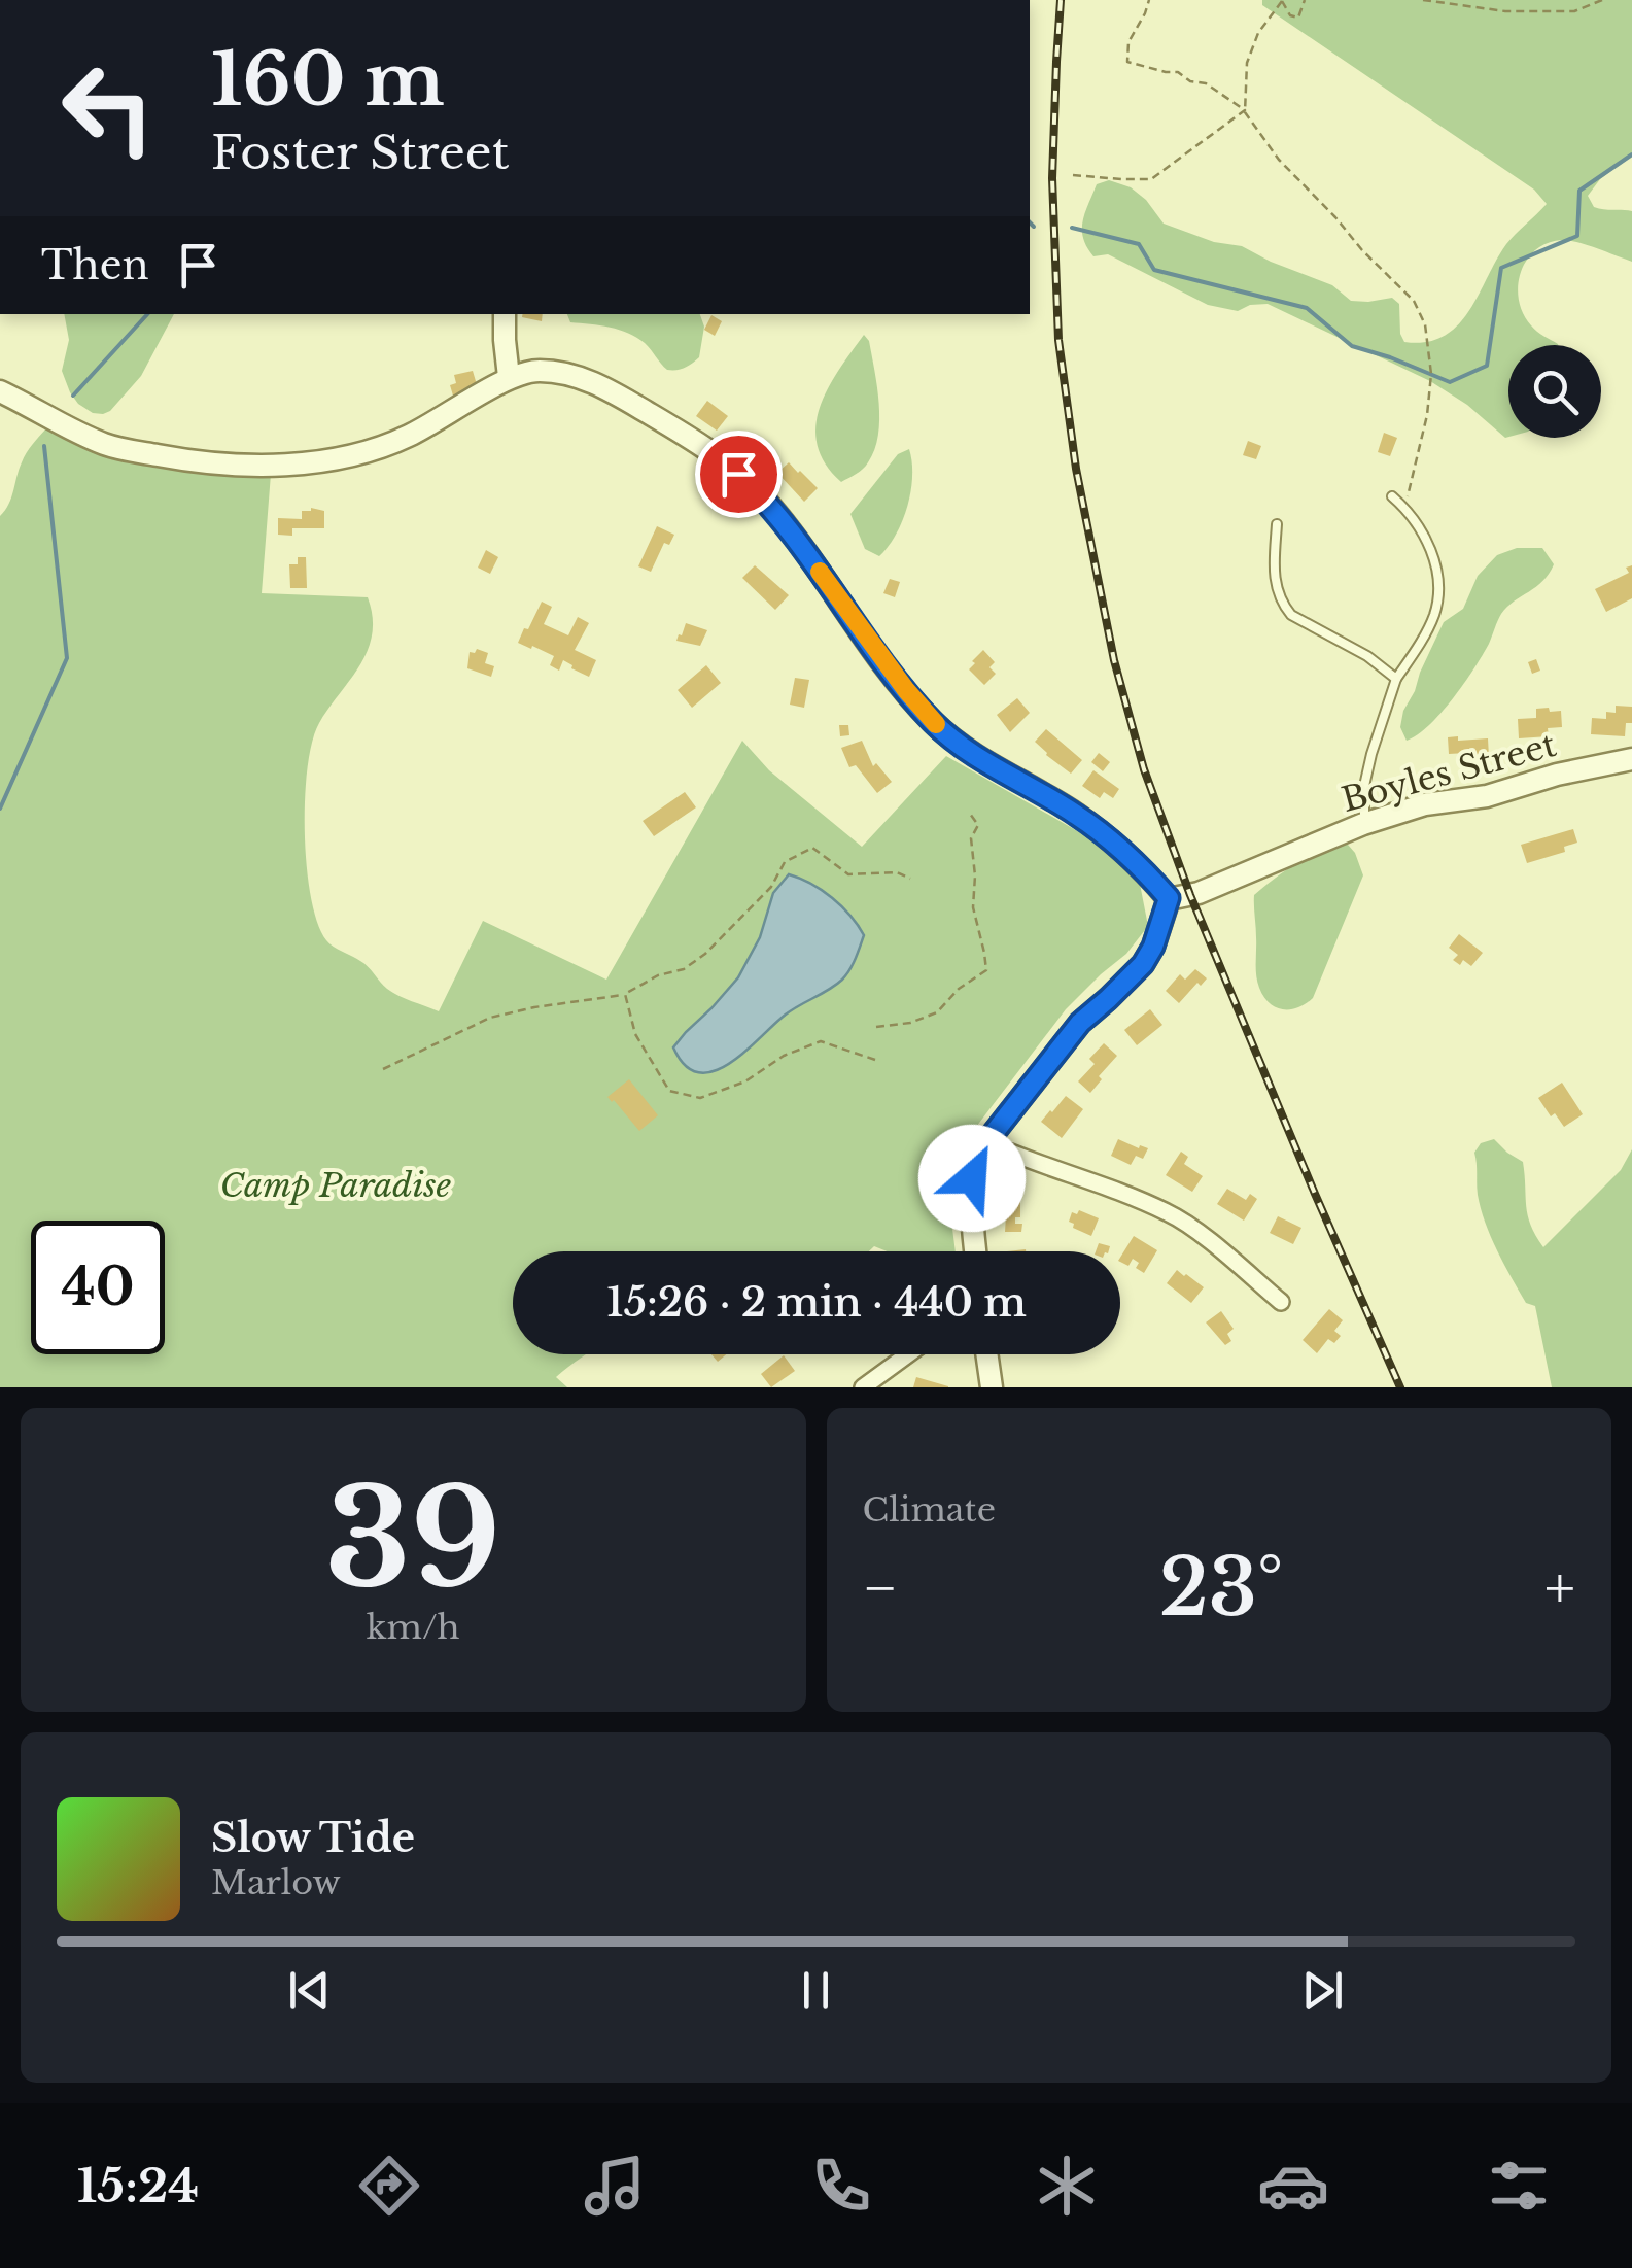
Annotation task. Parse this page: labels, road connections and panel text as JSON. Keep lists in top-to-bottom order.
{
  "streets": {
    "street": ["Boyles Street"]
  },
  "parks": ["Camp Paradise"],
  "page": {
    "turn": ["160 m", "Foster Street"],
    "then": "Then",
    "limit": "40",
    "trip": "15:26 · 2 min · 440 m",
    "tile": [
      ["39", "km/h"],
      "Climate"
    ],
    "heat": ["−", "23°", "+"],
    "song": ["Slow Tide", "Marlow"],
    "tabs": "15:24"
  }
}
